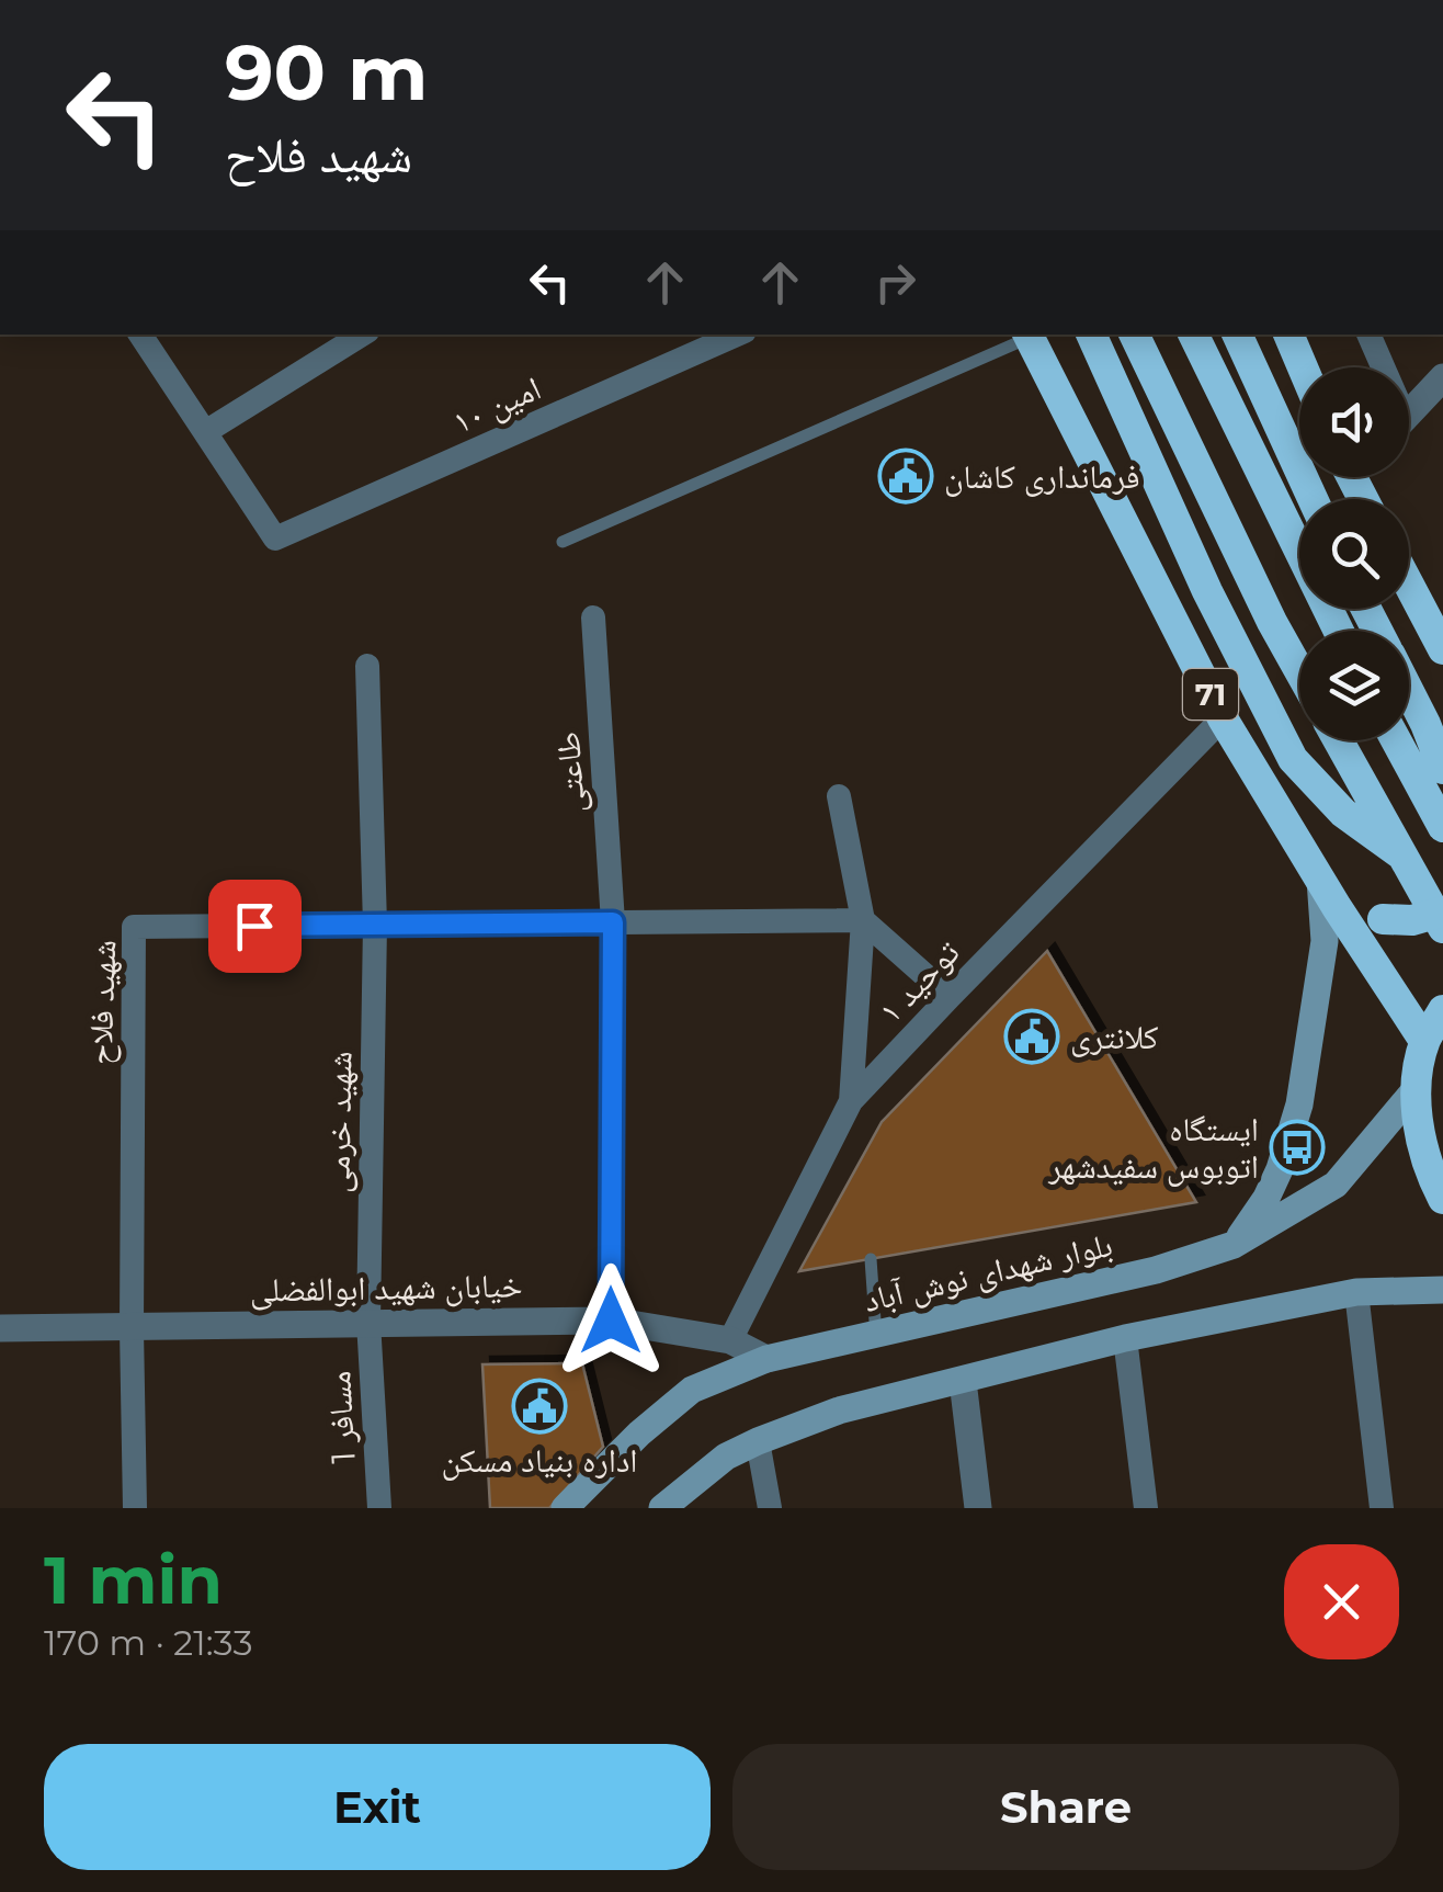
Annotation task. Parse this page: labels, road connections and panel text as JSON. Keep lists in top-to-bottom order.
{
  "streets": {
    "highway": ["71"],
    "main road": ["بلوار شهدای نوش آباد"],
    "street": [
      "امین ۱۰",
      "طاعتی",
      "توحید ۱",
      "شهید فلاح",
      "شهید خرمی",
      "خیابان شهید ابوالفضلی",
      "مسافر 1"
    ]
  },
  "crossings": [
    ["71", "توحید ۱"],
    ["طاعتی", "شهید فلاح"],
    ["طاعتی", "خیابان شهید ابوالفضلی"],
    ["توحید ۱", "خیابان شهید ابوالفضلی"],
    ["شهید فلاح", "شهید خرمی"],
    ["شهید فلاح", "خیابان شهید ابوالفضلی"],
    ["شهید خرمی", "خیابان شهید ابوالفضلی"],
    ["شهید خرمی", "مسافر 1"],
    ["بلوار شهدای نوش آباد", "خیابان شهید ابوالفضلی"],
    ["خیابان شهید ابوالفضلی", "مسافر 1"]
  ],
  "places": {
    "public building": ["فرمانداری کاشان", "کلانتری", "اداره بنیاد مسکن"],
    "bus stop": ["ایستگاه اتوبوس سفیدشهر"]
  },
  "page": {
    "turn": ["90 m", "شهید فلاح"],
    "heading": ["1 min", "170 m · 21:33"],
    "buttons": ["Exit", "Share"]
  }
}
